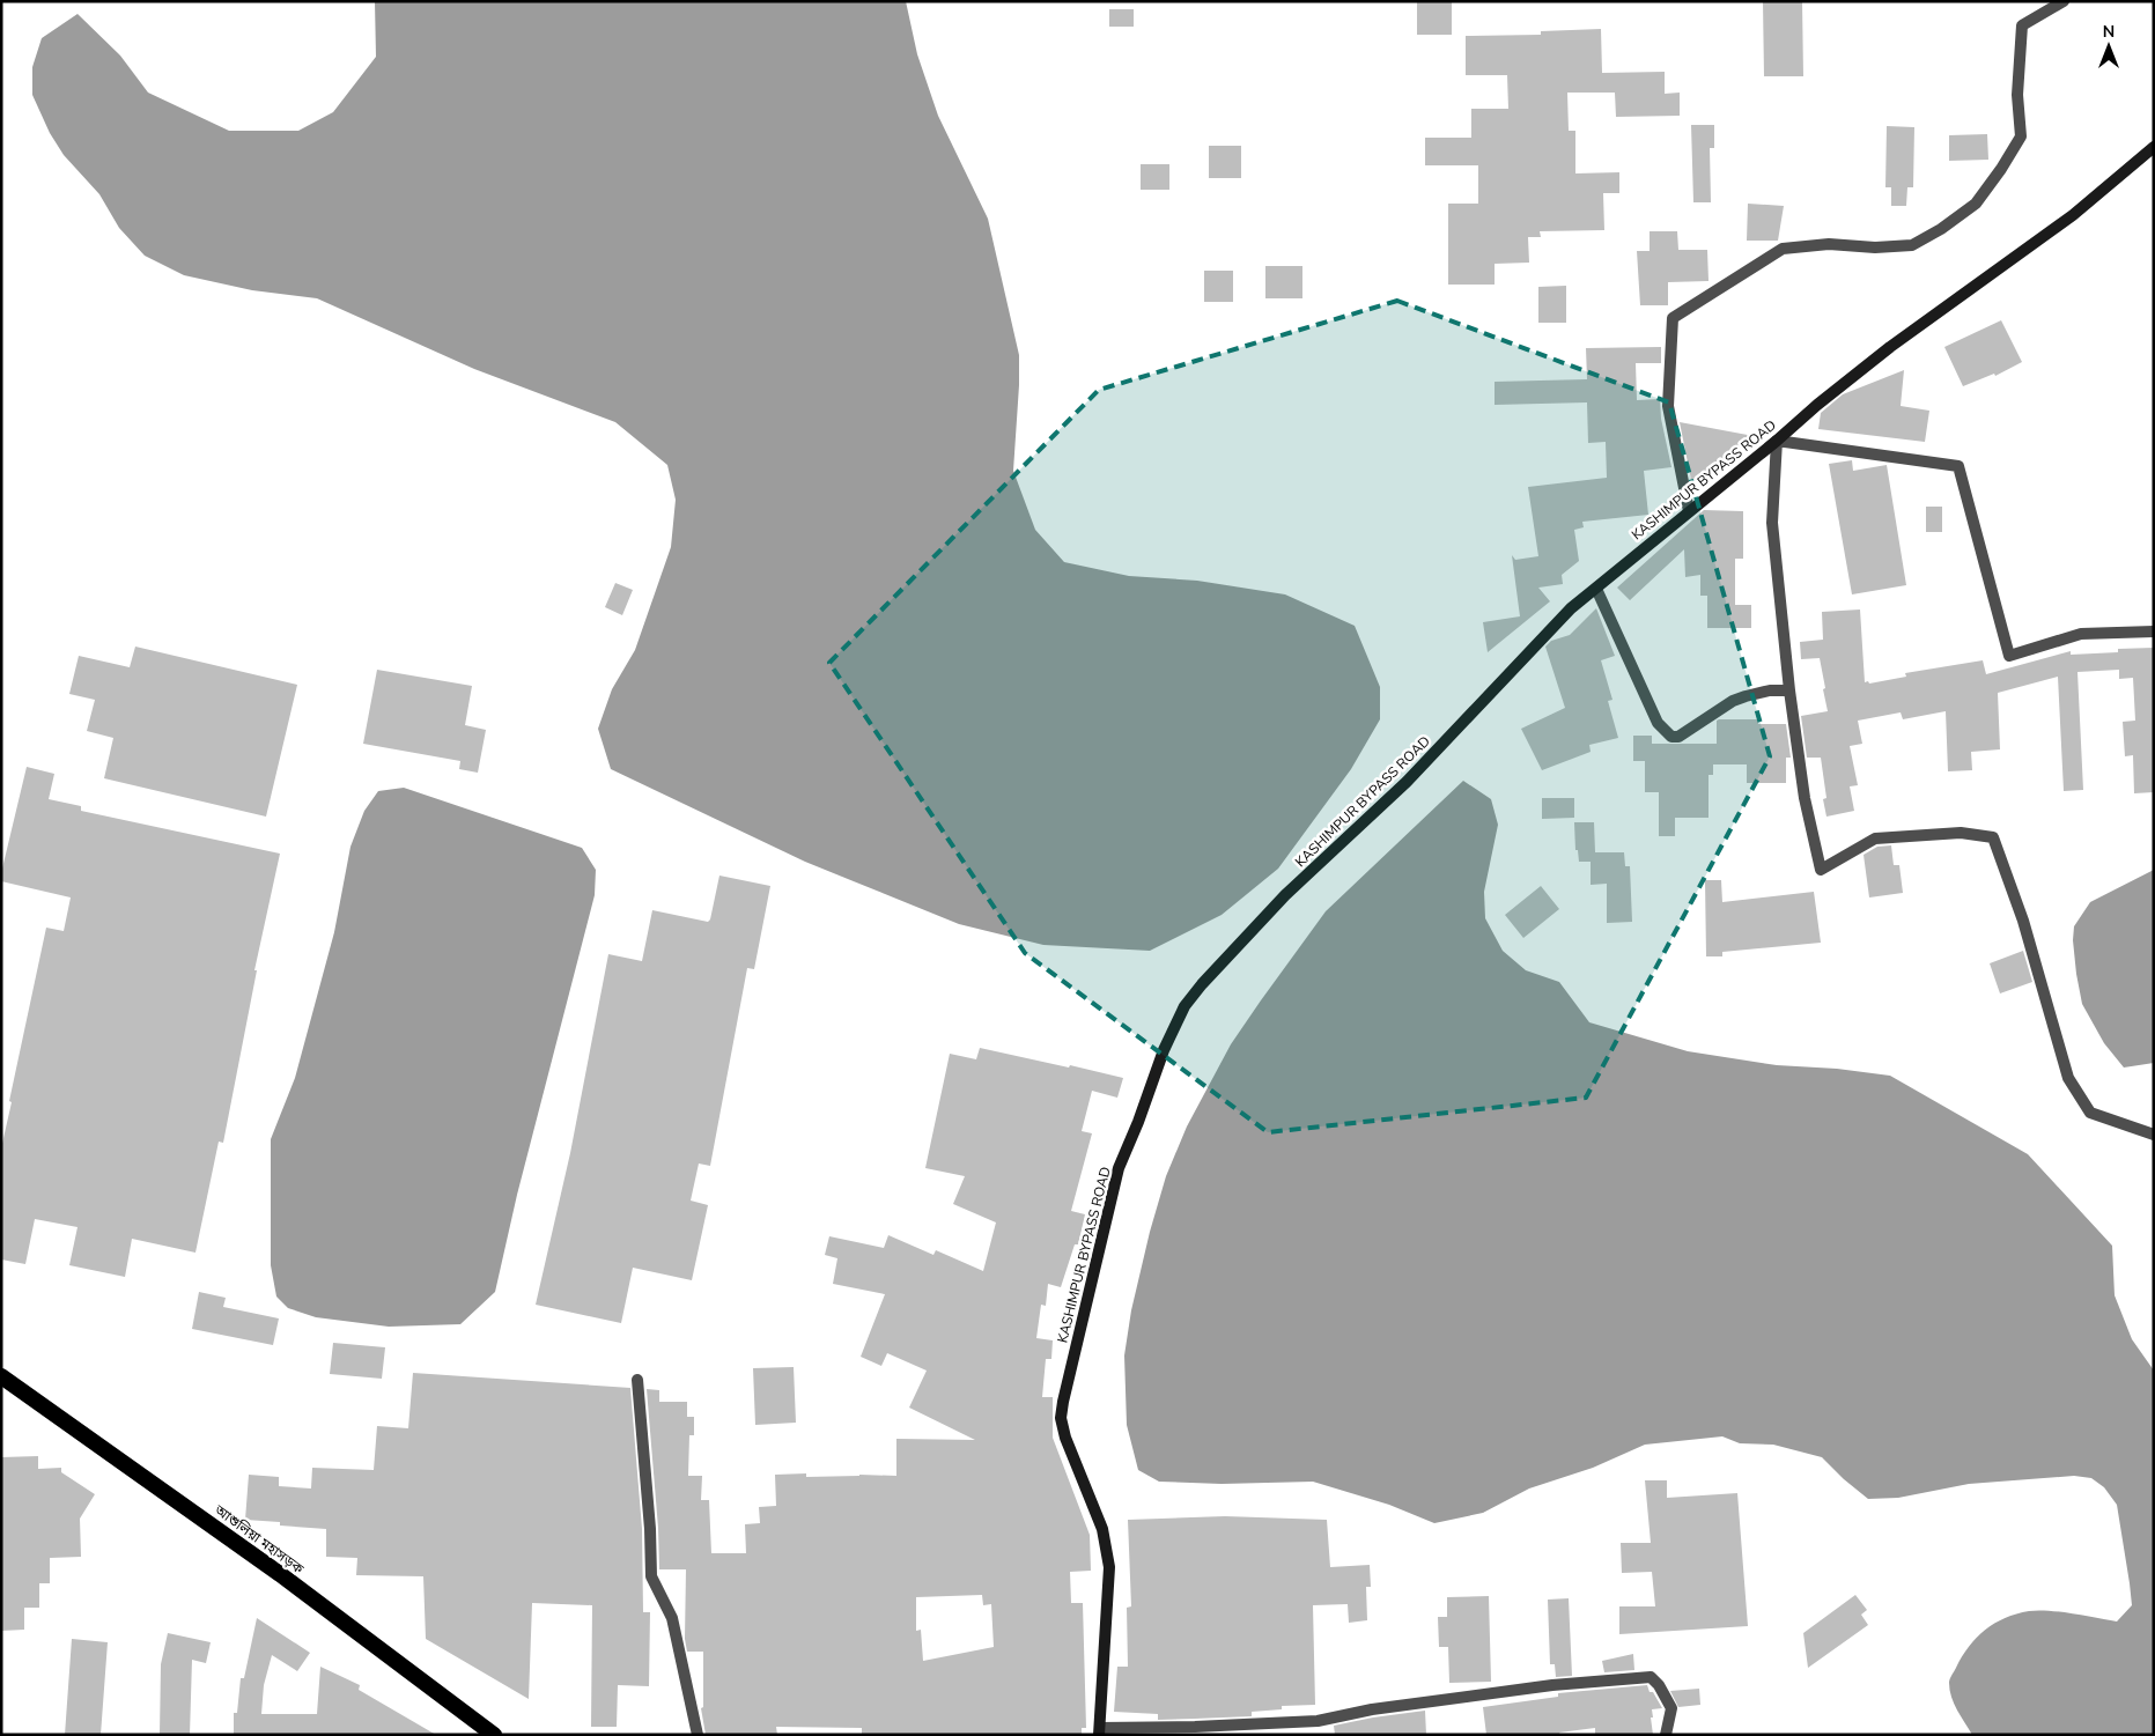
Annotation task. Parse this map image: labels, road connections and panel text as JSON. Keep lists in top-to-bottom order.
{
  "streets": {
    "highway": ["আশুলিয়া মহাসড়ক"],
    "main road": ["KASHIMPUR BYPASS ROAD"]
  },
  "north": "top"
}
